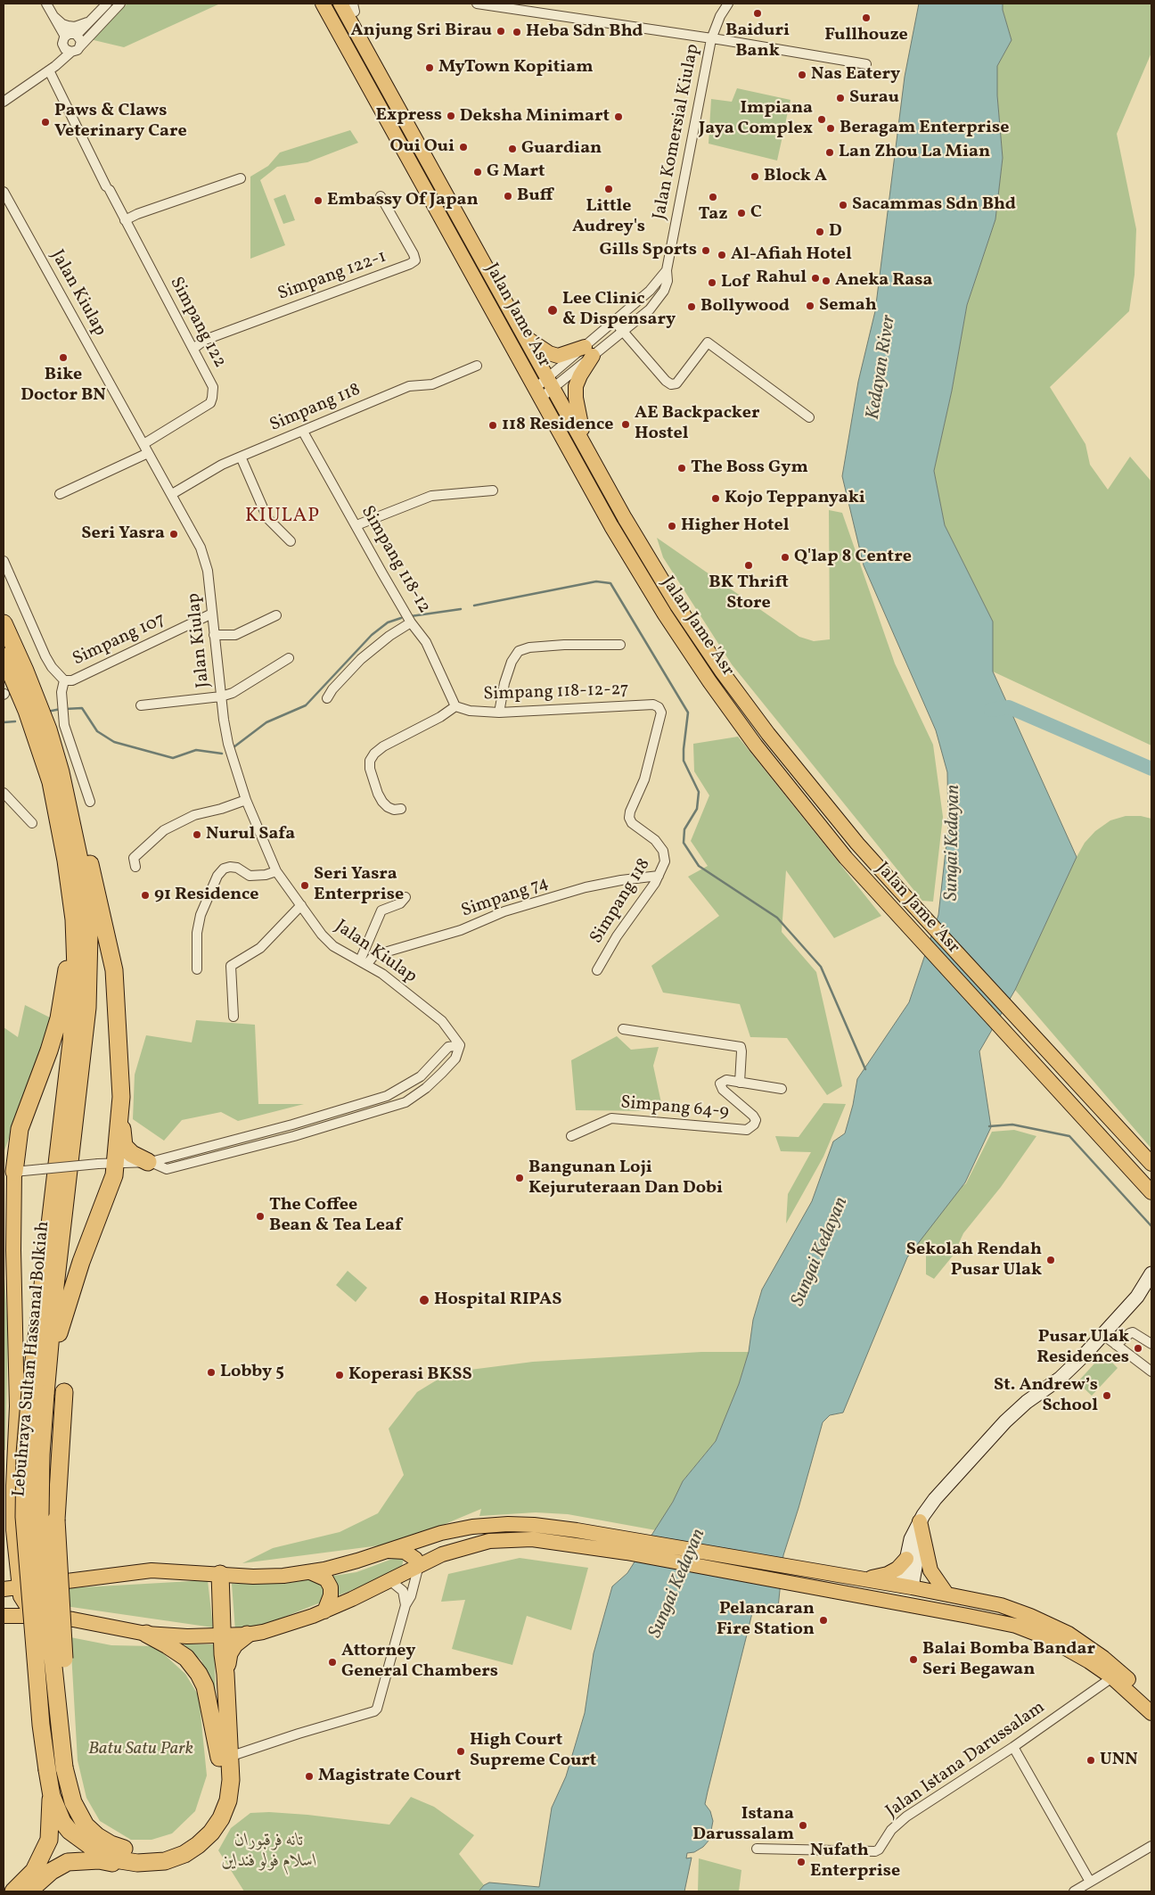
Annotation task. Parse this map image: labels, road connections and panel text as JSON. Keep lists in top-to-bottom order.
{
  "streets": {
    "highway": ["Lebuhraya Sultan Hassanal Bolkiah"],
    "main road": ["Jalan Jame 'Asr"],
    "street": [
      "Jalan Komersial Kiulap",
      "Simpang 122-1",
      "Jalan Kiulap",
      "Simpang 122",
      "Simpang 118",
      "Simpang 118-12",
      "Simpang 107",
      "Simpang 118-12-27",
      "Simpang 74",
      "Simpang 64-9",
      "Jalan Istana Darussalam"
    ]
  },
  "crossings": [
    ["Jalan Komersial Kiulap", "Jalan Jame 'Asr"],
    ["Simpang 122-1", "Simpang 122"],
    ["Jalan Kiulap", "Simpang 122"],
    ["Jalan Kiulap", "Simpang 118"],
    ["Jalan Kiulap", "Simpang 107"],
    ["Jalan Kiulap", "Simpang 74"],
    ["Simpang 118", "Simpang 118-12"],
    ["Simpang 118", "Simpang 118-12-27"],
    ["Simpang 118", "Simpang 74"],
    ["Simpang 118-12", "Simpang 118-12-27"]
  ],
  "districts": ["KIULAP"],
  "water": ["Kedayan River", "Sungai Kedayan"],
  "parks": ["Batu Satu Park", "تانه فرقبوران اسلام فولو فنداين"],
  "places": [
    "Baiduri Bank",
    "Fullhouze",
    "Anjung Sri Birau",
    "Heba Sdn Bhd",
    "MyTown Kopitiam",
    "Nas Eatery",
    "Surau",
    "Express",
    "Deksha Minimart",
    "Impiana Jaya Complex",
    "Paws & Claws Veterinary Care",
    "Beragam Enterprise",
    "Oui Oui",
    "Guardian",
    "Lan Zhou La Mian",
    "G Mart",
    "Block A",
    "Little Audrey's",
    "Buff",
    "Taz",
    "Embassy Of Japan",
    "Sacammas Sdn Bhd",
    "C",
    "D",
    "Gills Sports",
    "Al-Afiah Hotel",
    "Rahul",
    "Aneka Rasa",
    "Lof",
    "Semah",
    "Bollywood",
    "Lee Clinic & Dispensary",
    "Bike Doctor BN",
    "AE Backpacker Hostel",
    "118 Residence",
    "The Boss Gym",
    "Kojo Teppanyaki",
    "Higher Hotel",
    "Seri Yasra",
    "Q'lap 8 Centre",
    "BK Thrift Store",
    "Nurul Safa",
    "Seri Yasra Enterprise",
    "91 Residence",
    "Bangunan Loji Kejuruteraan Dan Dobi",
    "The Coffee Bean & Tea Leaf",
    "Sekolah Rendah Pusar Ulak",
    "Hospital RIPAS",
    "Pusar Ulak Residences",
    "Lobby 5",
    "Koperasi BKSS",
    "St. Andrew’s School",
    "Pelancaran Fire Station",
    "Balai Bomba Bandar Seri Begawan",
    "Attorney General Chambers",
    "High Court Supreme Court",
    "UNN",
    "Magistrate Court",
    "Istana Darussalam",
    "Nufath Enterprise"
  ]
}
